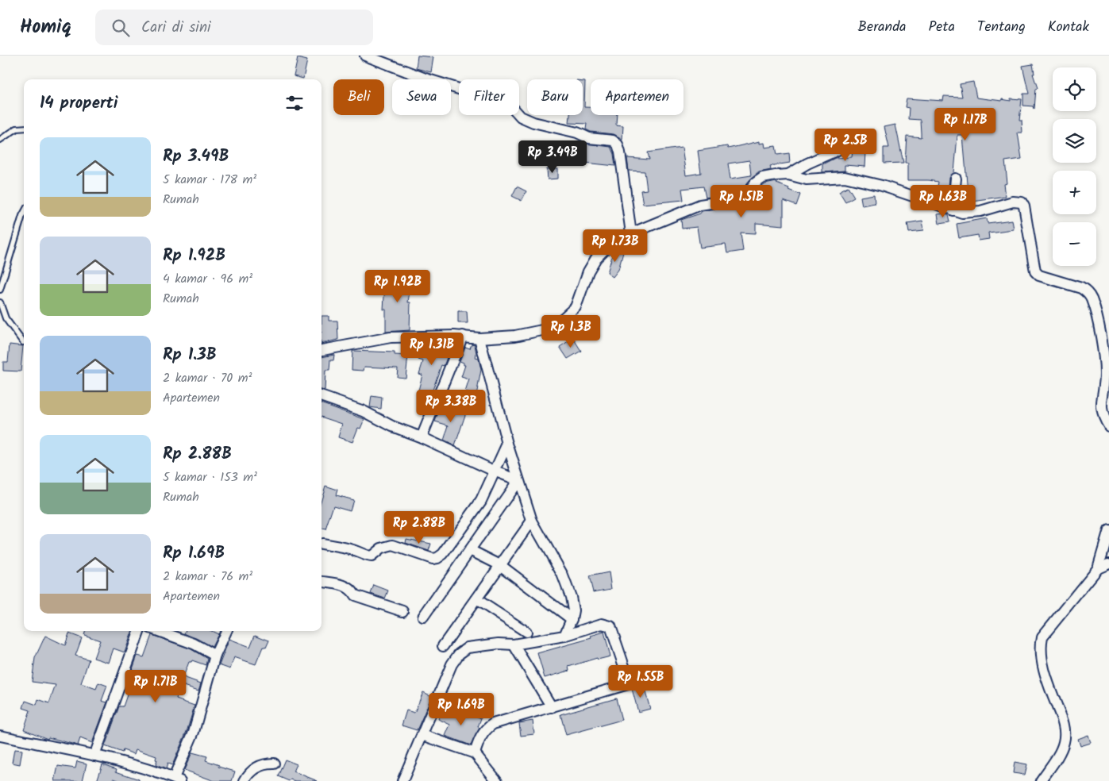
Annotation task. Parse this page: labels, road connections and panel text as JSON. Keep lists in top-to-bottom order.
{
  "page": {
    "header": "Homiq",
    "search": "Cari di sini",
    "nav": [
      "Beranda",
      "Peta",
      "Tentang",
      "Kontak"
    ],
    "map_buttons": ["+", "−"],
    "chip": [
      "Beli",
      "Sewa",
      "Filter",
      "Baru",
      "Apartemen"
    ],
    "heading": "14 properti",
    "price": [
      "Rp 1.17B",
      "Rp 2.5B",
      "Rp 3.49B",
      "Rp 1.51B",
      "Rp 1.63B",
      "Rp 1.73B",
      "Rp 1.92B",
      "Rp 1.3B",
      "Rp 1.31B",
      "Rp 3.38B",
      "Rp 2.88B",
      "Rp 1.55B",
      "Rp 1.71B",
      "Rp 1.69B"
    ],
    "list": [
      {
        "name": "Rp 3.49B",
        "note": "5 kamar · 178 m² · Rumah"
      },
      {
        "name": "Rp 1.92B",
        "note": "4 kamar · 96 m² · Rumah"
      },
      {
        "name": "Rp 1.3B",
        "note": "2 kamar · 70 m² · Apartemen"
      },
      {
        "name": "Rp 2.88B",
        "note": "5 kamar · 153 m² · Rumah"
      },
      {
        "name": "Rp 1.69B",
        "note": "2 kamar · 76 m² · Apartemen"
      }
    ]
  }
}
